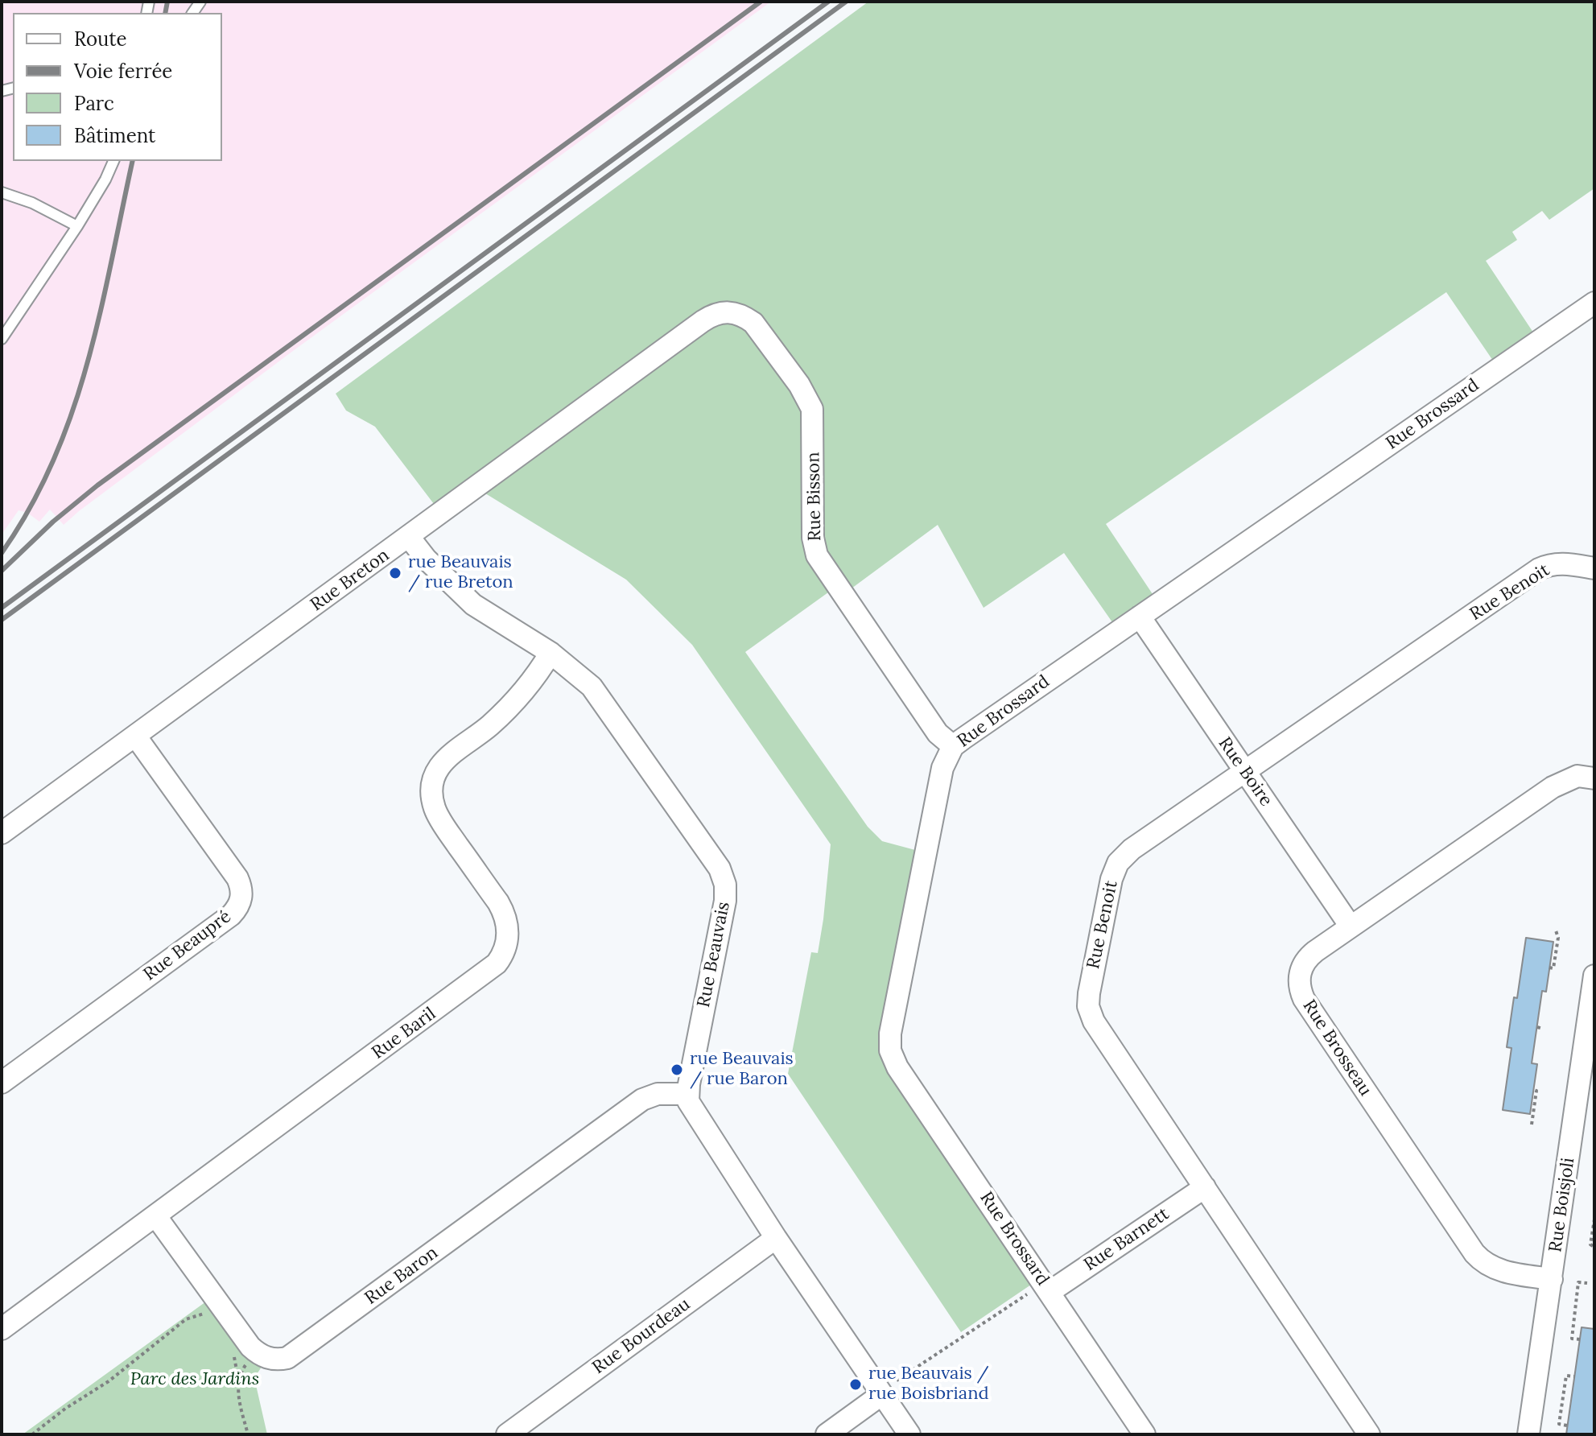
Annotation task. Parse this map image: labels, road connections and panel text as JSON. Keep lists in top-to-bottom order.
{
  "streets": {
    "street": [
      "Rue Brossard",
      "Rue Bisson",
      "Rue Breton",
      "Rue Benoit",
      "Rue Boire",
      "Rue Beaupré",
      "Rue Beauvais",
      "Rue Baril",
      "Rue Brosseau",
      "Rue Boisjoli",
      "Rue Barnett",
      "Rue Baron",
      "Rue Bourdeau"
    ]
  },
  "crossings": [
    ["Rue Brossard", "Rue Bisson"],
    ["Rue Brossard", "Rue Boire"],
    ["Rue Brossard", "Rue Barnett"],
    ["Rue Bisson", "Rue Breton"],
    ["Rue Breton", "Rue Beaupré"],
    ["Rue Breton", "Rue Beauvais"],
    ["Rue Benoit", "Rue Boire"],
    ["Rue Benoit", "Rue Barnett"],
    ["Rue Boire", "Rue Brosseau"],
    ["Rue Beauvais", "Rue Baril"],
    ["Rue Beauvais", "Rue Baron"],
    ["Rue Baril", "Rue Baron"],
    ["Rue Brosseau", "Rue Boisjoli"]
  ],
  "parks": ["Parc des Jardins"],
  "places": ["rue Beauvais / rue Breton", "rue Beauvais / rue Baron", "rue Beauvais / rue Boisbriand"],
  "legend": [
    "Route",
    "Voie ferrée",
    "Parc",
    "Bâtiment"
  ]
}
